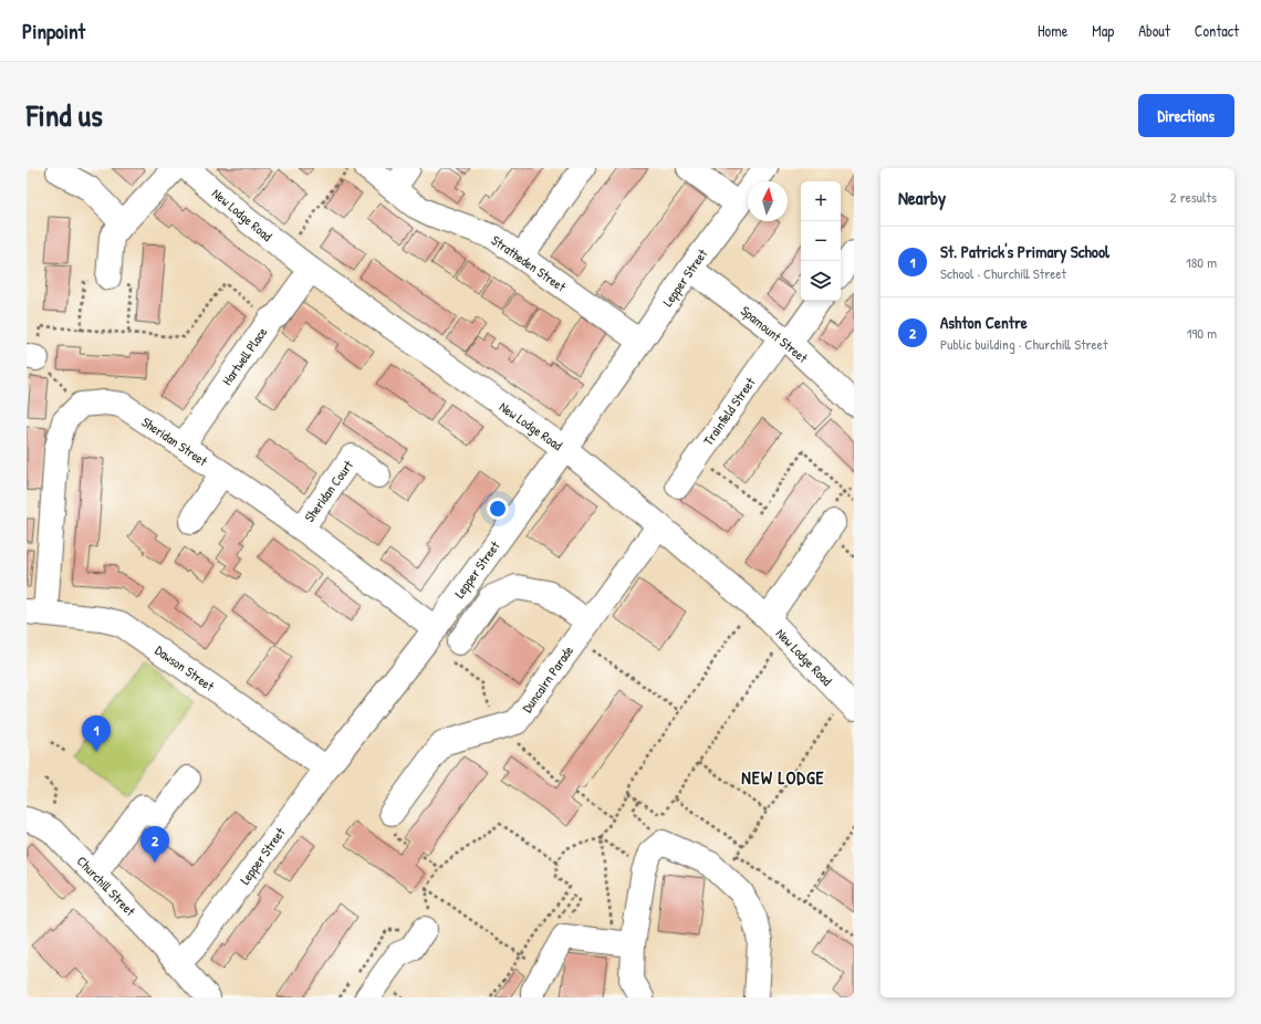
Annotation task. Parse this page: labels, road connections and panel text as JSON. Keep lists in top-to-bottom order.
{
  "streets": {
    "street": [
      "New Lodge Road",
      "Stratheden Street",
      "Lepper Street",
      "Spamount Street",
      "Hartwell Place",
      "Trainfield Street",
      "Sheridan Street",
      "Sheridan Court",
      "Dawson Street",
      "Duncairn Parade",
      "Churchill Street"
    ]
  },
  "crossings": [
    ["New Lodge Road", "Lepper Street"],
    ["New Lodge Road", "Hartwell Place"],
    ["New Lodge Road", "Duncairn Parade"],
    ["Stratheden Street", "Lepper Street"],
    ["Lepper Street", "Spamount Street"],
    ["Lepper Street", "Sheridan Street"],
    ["Lepper Street", "Dawson Street"],
    ["Lepper Street", "Churchill Street"],
    ["Spamount Street", "Trainfield Street"],
    ["Hartwell Place", "Sheridan Street"],
    ["Sheridan Street", "Sheridan Court"]
  ],
  "districts": ["NEW LODGE"],
  "north": "top",
  "page": {
    "header": "Pinpoint",
    "nav": [
      "Home",
      "Map",
      "About",
      "Contact"
    ],
    "title": "Find us",
    "buttons": "Directions",
    "heading": ["Nearby", "2 results"],
    "map_buttons": ["+", "−"],
    "list": [
      {
        "mark": "1",
        "name": "St. Patrick's Primary School",
        "note": "School · Churchill Street",
        "value": "180 m"
      },
      {
        "mark": "2",
        "name": "Ashton Centre",
        "note": "Public building · Churchill Street",
        "value": "190 m"
      }
    ],
    "pins": ["1", "2"]
  }
}
